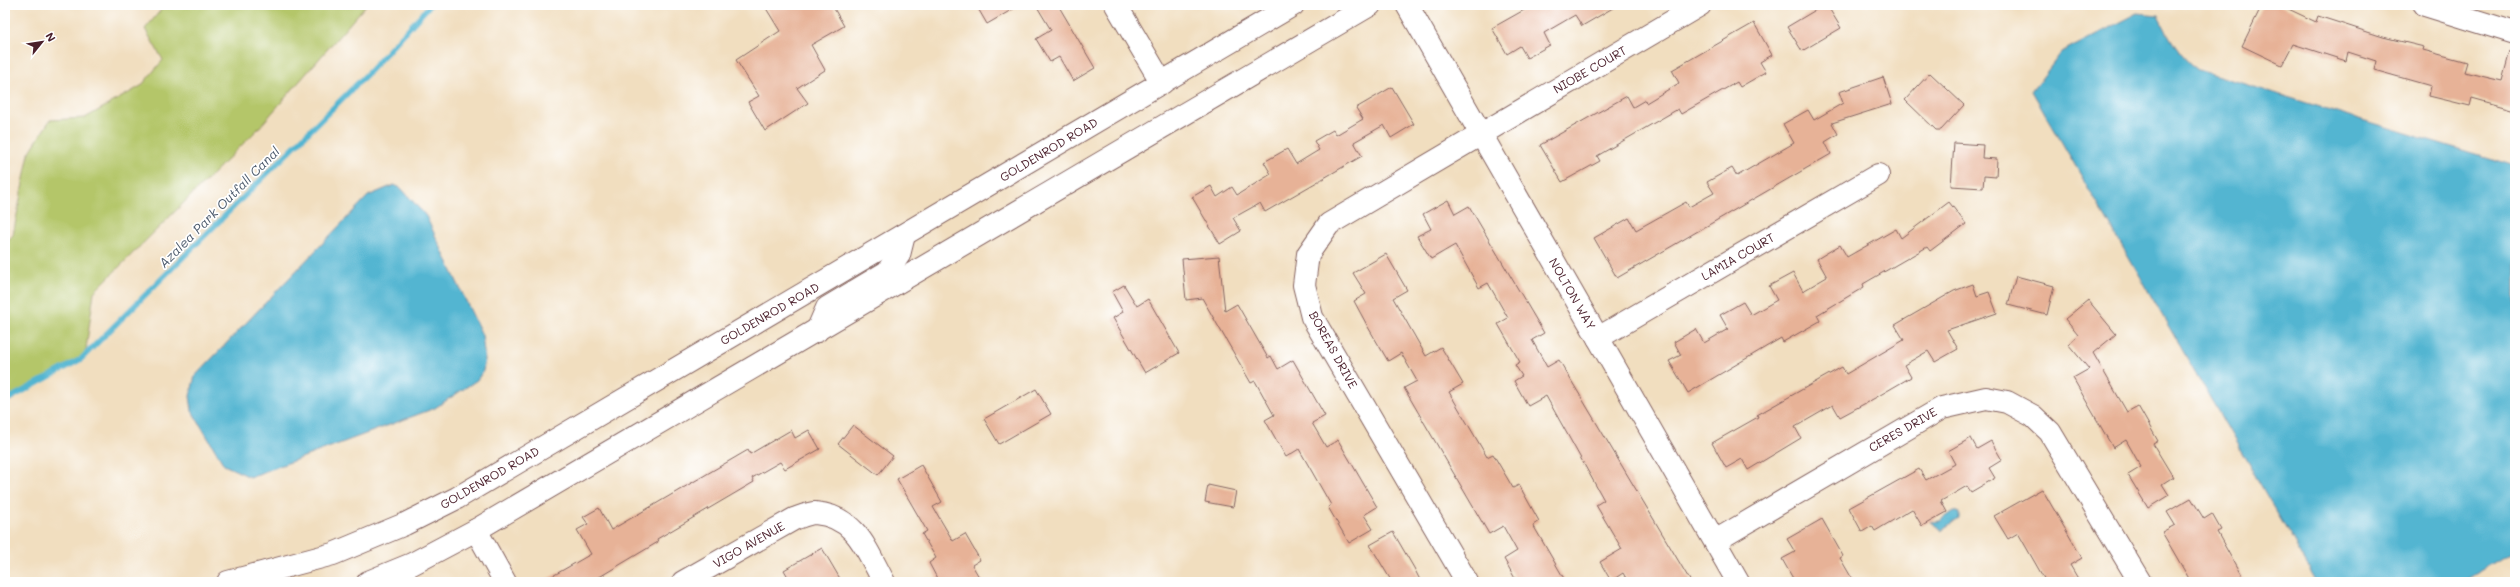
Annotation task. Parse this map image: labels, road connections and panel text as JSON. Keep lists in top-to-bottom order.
{
  "streets": {
    "street": [
      "NIOBE COURT",
      "GOLDENROD ROAD",
      "LAMIA COURT",
      "NOLTON WAY",
      "BOREAS DRIVE",
      "CERES DRIVE",
      "VIGO AVENUE"
    ]
  },
  "crossings": [
    ["NIOBE COURT", "NOLTON WAY"],
    ["NIOBE COURT", "BOREAS DRIVE"],
    ["LAMIA COURT", "NOLTON WAY"],
    ["NOLTON WAY", "BOREAS DRIVE"],
    ["NOLTON WAY", "CERES DRIVE"]
  ],
  "water": ["Azalea Park Outfall Canal"],
  "north": "top right"
}
